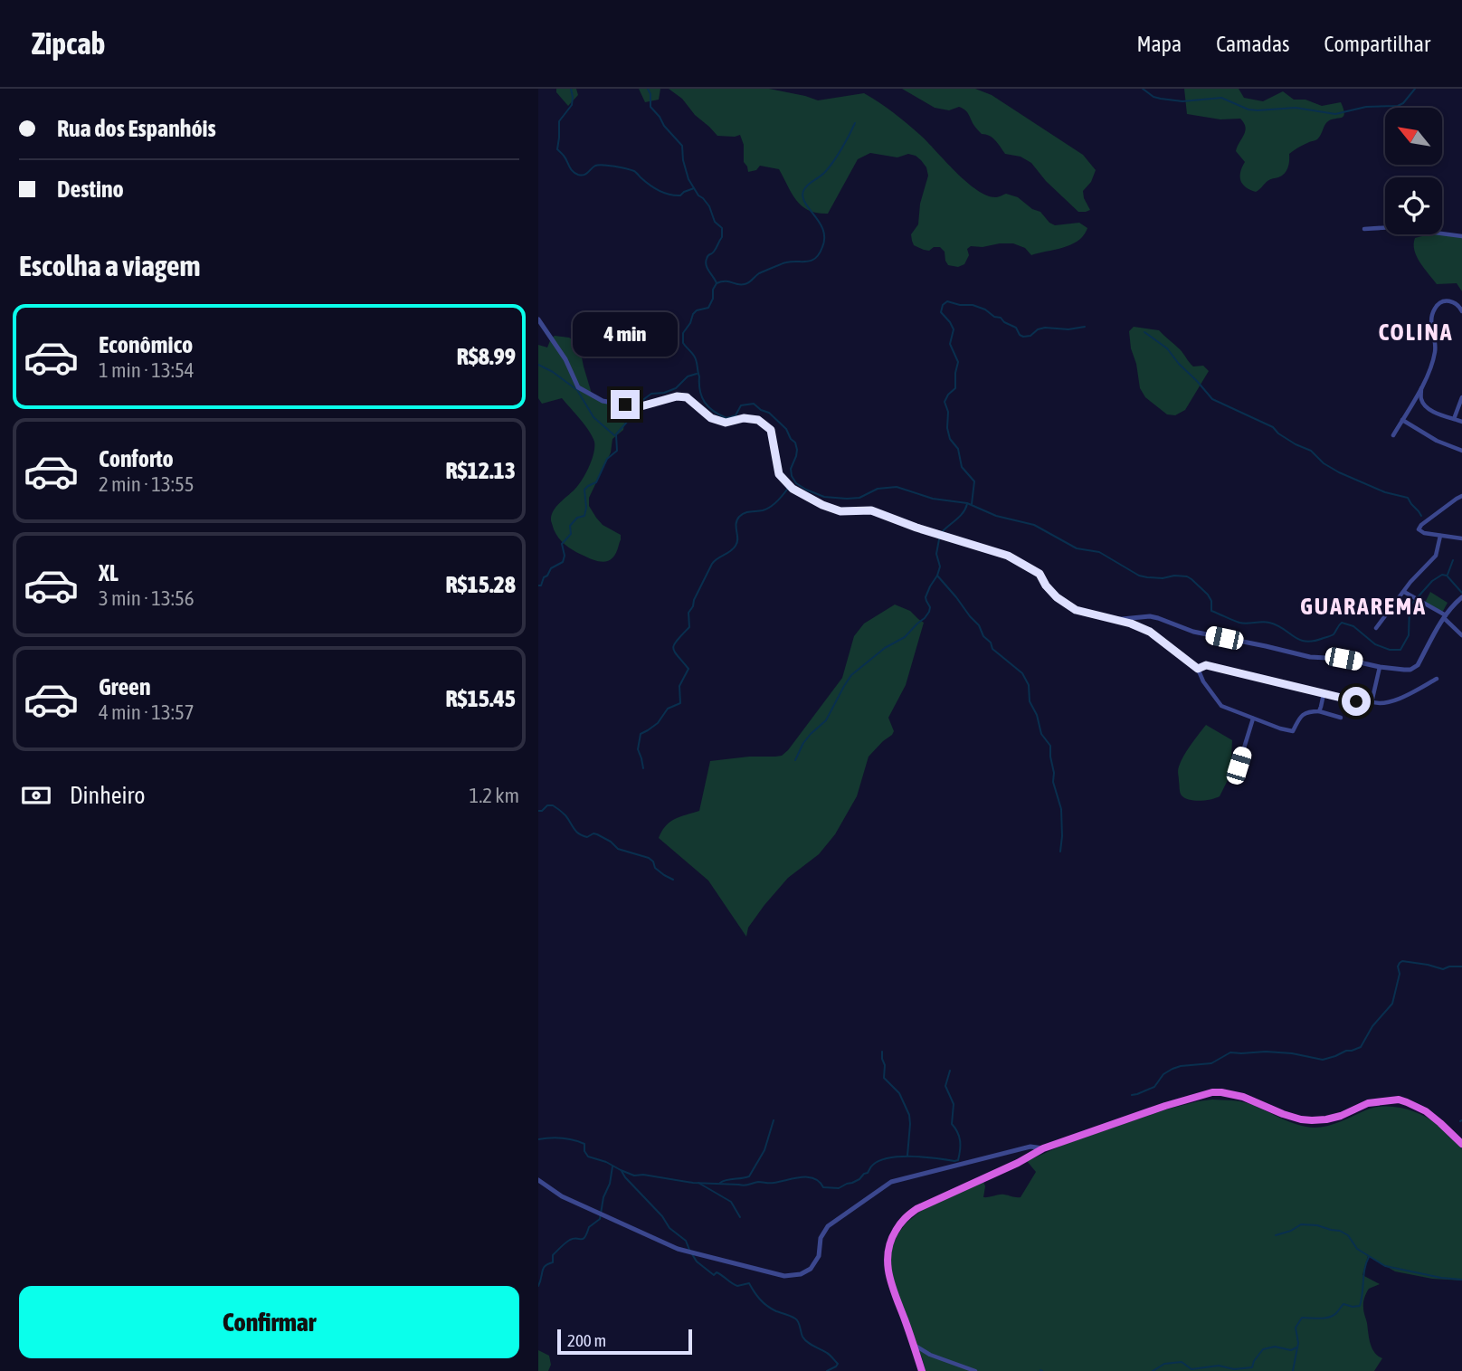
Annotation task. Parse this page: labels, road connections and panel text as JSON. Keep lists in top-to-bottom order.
{
  "districts": ["COLINA", "GUARAREMA"],
  "scale_bar": "200 m",
  "north": "top left",
  "page": {
    "header": "Zipcab",
    "nav": ["Mapa", "Camadas", "Compartilhar"],
    "banner": ["Rua dos Espanhóis", "Destino"],
    "heading": "Escolha a viagem",
    "list": [
      {
        "name": "Econômico",
        "note": "1 min · 13:54",
        "value": "R$8.99"
      },
      {
        "name": "Conforto",
        "note": "2 min · 13:55",
        "value": "R$12.13"
      },
      {
        "name": "XL",
        "note": "3 min · 13:56",
        "value": "R$15.28"
      },
      {
        "name": "Green",
        "note": "4 min · 13:57",
        "value": "R$15.45"
      }
    ],
    "bubble": "4 min",
    "pay": ["Dinheiro", "1.2 km"],
    "buttons": "Confirmar",
    "scale": "200 m"
  }
}
